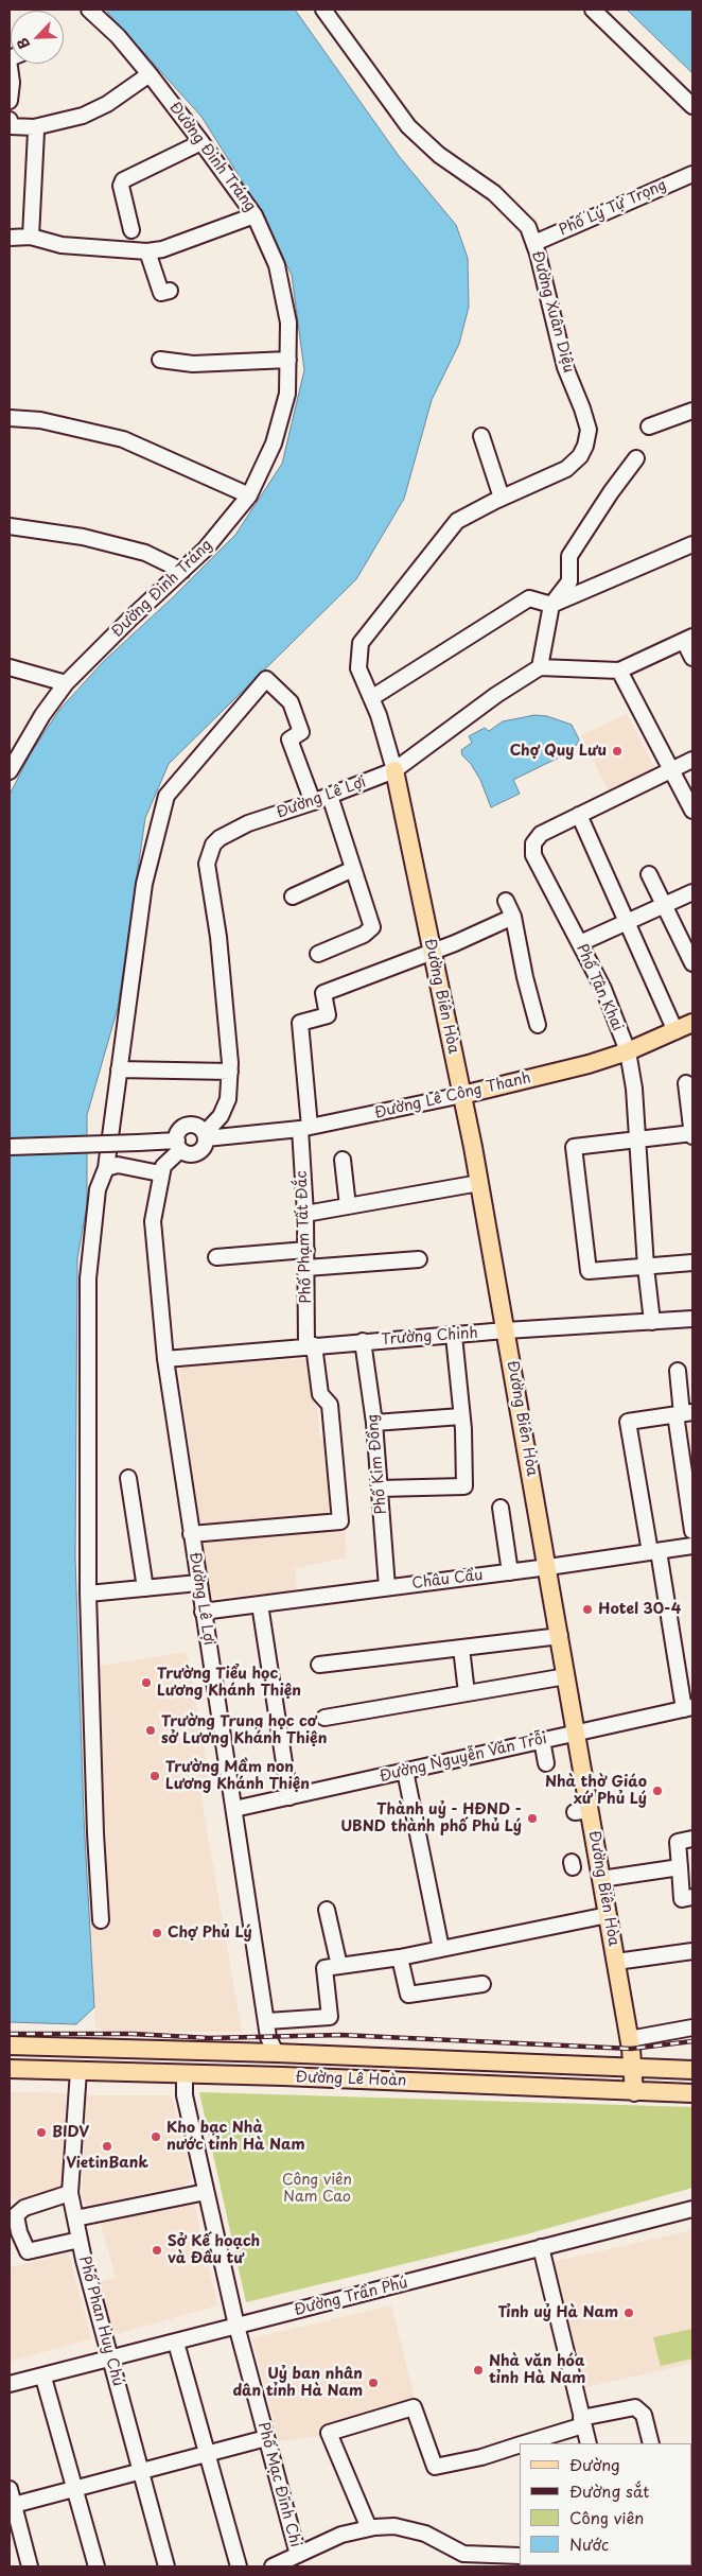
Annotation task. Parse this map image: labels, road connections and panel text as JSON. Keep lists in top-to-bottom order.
{
  "streets": {
    "main road": ["Đường Biên Hòa", "Đường Lê Công Thanh", "Đường Lê Hoàn"],
    "street": [
      "Đường Đinh Tráng",
      "Phố Lý Tự Trọng",
      "Đường Xuân Diệu",
      "Đường Lê Lợi",
      "Phố Tân Khai",
      "Phố Phạm Tất Đắc",
      "Trường Chinh",
      "Phố Kim Đồng",
      "Châu Cầu",
      "Đường Nguyễn Văn Trỗi",
      "Đường Trần Phú",
      "Phố Phan Huy Chú",
      "Phố Mạc Đĩnh Chi"
    ]
  },
  "crossings": [
    ["Phố Lý Tự Trọng", "Đường Xuân Diệu"],
    ["Đường Xuân Diệu", "Đường Lê Lợi"],
    ["Đường Xuân Diệu", "Đường Biên Hòa"],
    ["Đường Lê Lợi", "Đường Biên Hòa"],
    ["Đường Lê Lợi", "Đường Lê Công Thanh"],
    ["Đường Lê Lợi", "Phố Phạm Tất Đắc"],
    ["Đường Lê Lợi", "Trường Chinh"],
    ["Đường Lê Lợi", "Châu Cầu"],
    ["Đường Lê Lợi", "Đường Nguyễn Văn Trỗi"],
    ["Đường Lê Lợi", "Đường Lê Hoàn"],
    ["Phố Tân Khai", "Đường Lê Công Thanh"],
    ["Phố Tân Khai", "Trường Chinh"],
    ["Đường Biên Hòa", "Đường Lê Công Thanh"],
    ["Đường Biên Hòa", "Phố Phạm Tất Đắc"],
    ["Đường Biên Hòa", "Trường Chinh"],
    ["Đường Biên Hòa", "Châu Cầu"],
    ["Đường Biên Hòa", "Đường Nguyễn Văn Trỗi"],
    ["Đường Biên Hòa", "Đường Lê Hoàn"],
    ["Đường Lê Công Thanh", "Phố Phạm Tất Đắc"],
    ["Phố Phạm Tất Đắc", "Trường Chinh"],
    ["Trường Chinh", "Phố Kim Đồng"],
    ["Phố Kim Đồng", "Châu Cầu"],
    ["Đường Lê Hoàn", "Phố Phan Huy Chú"],
    ["Đường Lê Hoàn", "Phố Mạc Đĩnh Chi"],
    ["Đường Trần Phú", "Phố Phan Huy Chú"],
    ["Đường Trần Phú", "Phố Mạc Đĩnh Chi"]
  ],
  "parks": ["Công viên Nam Cao"],
  "places": [
    "Chợ Quy Lưu",
    "Hotel 30-4",
    "Trường Tiểu học Lương Khánh Thiện",
    "Trường Trung học cơ sở Lương Khánh Thiện",
    "Trường Mầm non Lương Khánh Thiện",
    "Nhà thờ Giáo xứ Phủ Lý",
    "Thành uỷ - HĐND - UBND thành phố Phủ Lý",
    "Chợ Phủ Lý",
    "BIDV",
    "Kho bạc Nhà nước tỉnh Hà Nam",
    "VietinBank",
    "Sở Kế hoạch và Đầu tư",
    "Tỉnh uỷ Hà Nam",
    "Nhà văn hóa tỉnh Hà Nam",
    "Uỷ ban nhân dân tỉnh Hà Nam"
  ],
  "legend": [
    "Đường",
    "Đường sắt",
    "Công viên",
    "Nước"
  ],
  "north": "bottom left"
}
